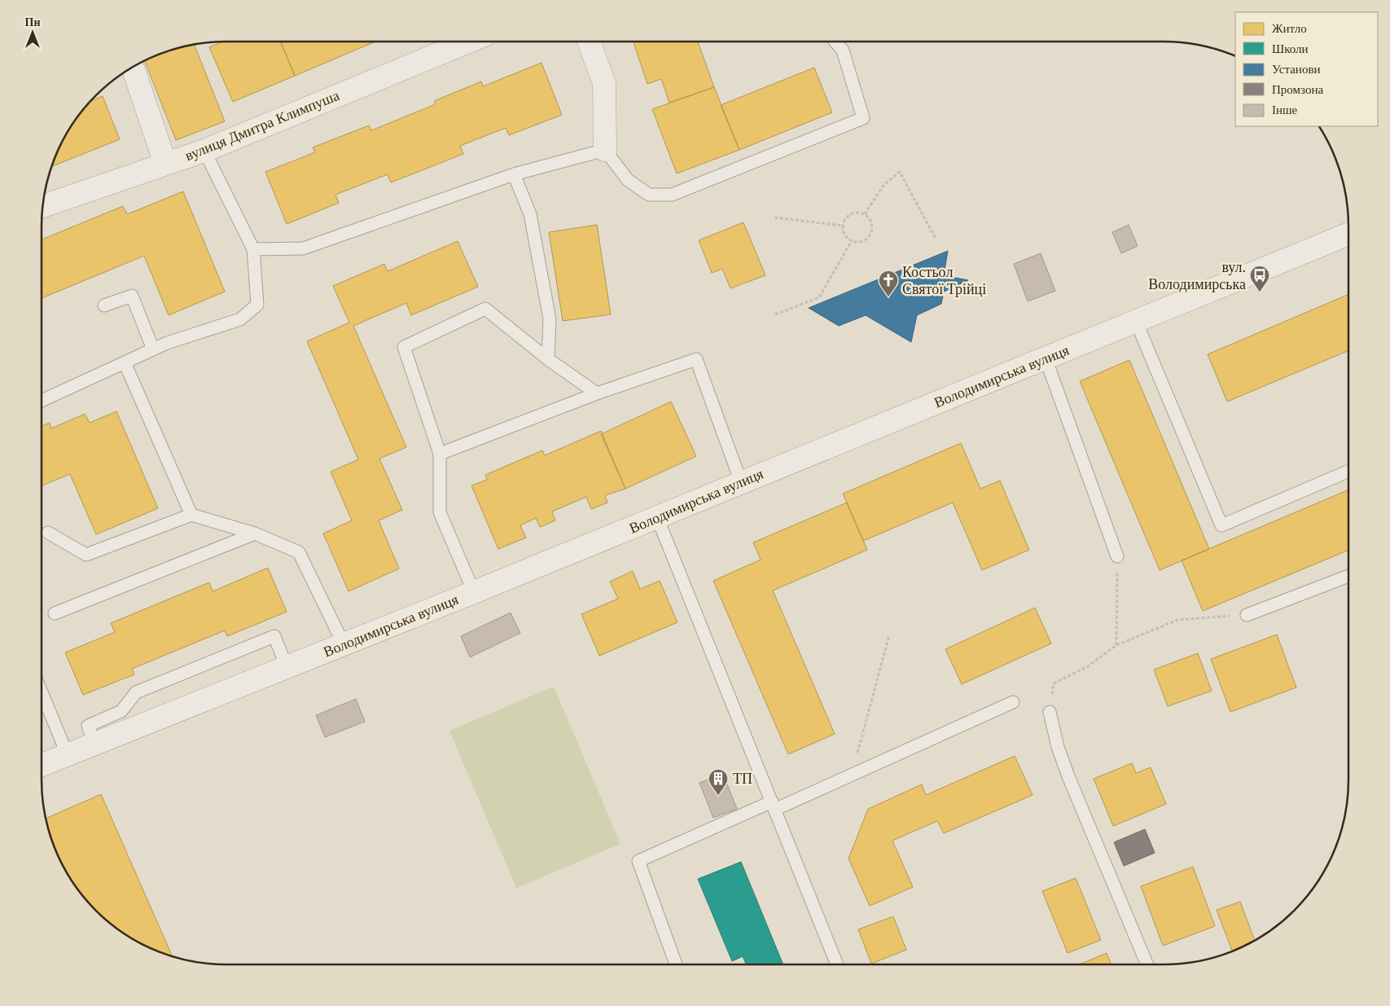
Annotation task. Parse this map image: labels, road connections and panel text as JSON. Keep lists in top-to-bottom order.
{
  "streets": {
    "street": ["вулиця Дмитра Климпуша", "Володимирська вулиця"]
  },
  "places": {
    "bus stop": ["вул. Володимирська"],
    "church": ["Костьол Святої Трійці"],
    "building": ["ТП"]
  },
  "legend": [
    "Житло",
    "Школи",
    "Установи",
    "Промзона",
    "Інше"
  ],
  "north": "top"
}
